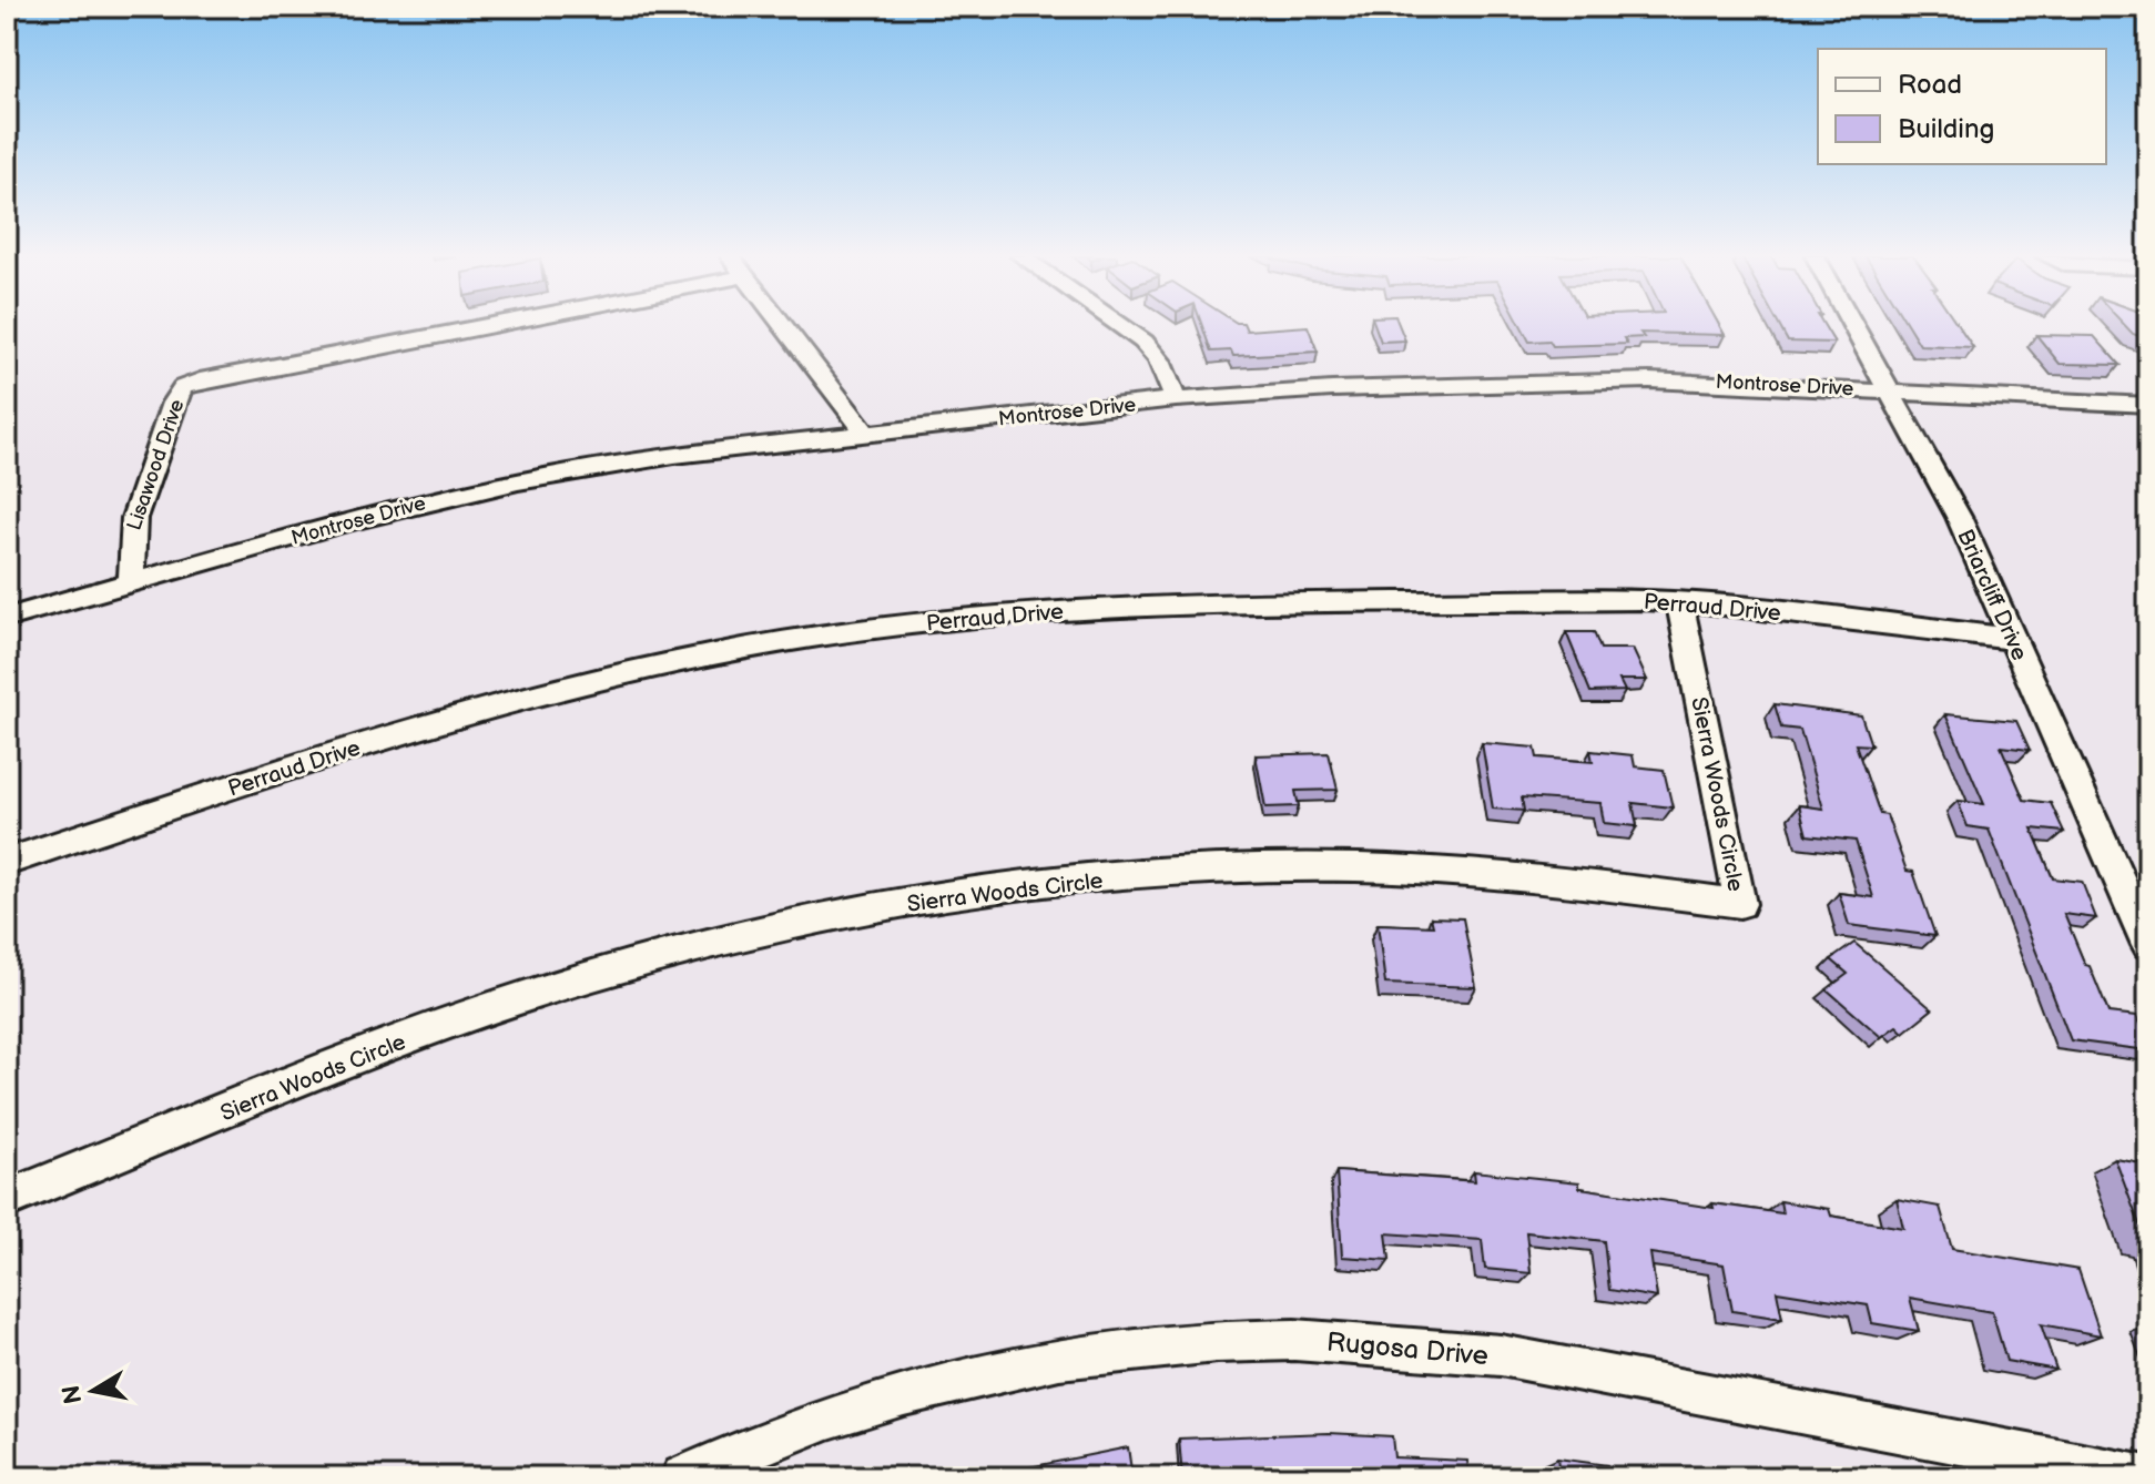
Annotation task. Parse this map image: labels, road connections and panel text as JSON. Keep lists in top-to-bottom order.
{
  "streets": {
    "street": [
      "Montrose Drive",
      "Lisawood Drive",
      "Briarcliff Drive",
      "Perraud Drive",
      "Sierra Woods Circle",
      "Rugosa Drive"
    ]
  },
  "crossings": [
    ["Montrose Drive", "Lisawood Drive"],
    ["Montrose Drive", "Briarcliff Drive"],
    ["Briarcliff Drive", "Perraud Drive"],
    ["Perraud Drive", "Sierra Woods Circle"]
  ],
  "legend": ["Road", "Building"],
  "north": "left"
}
